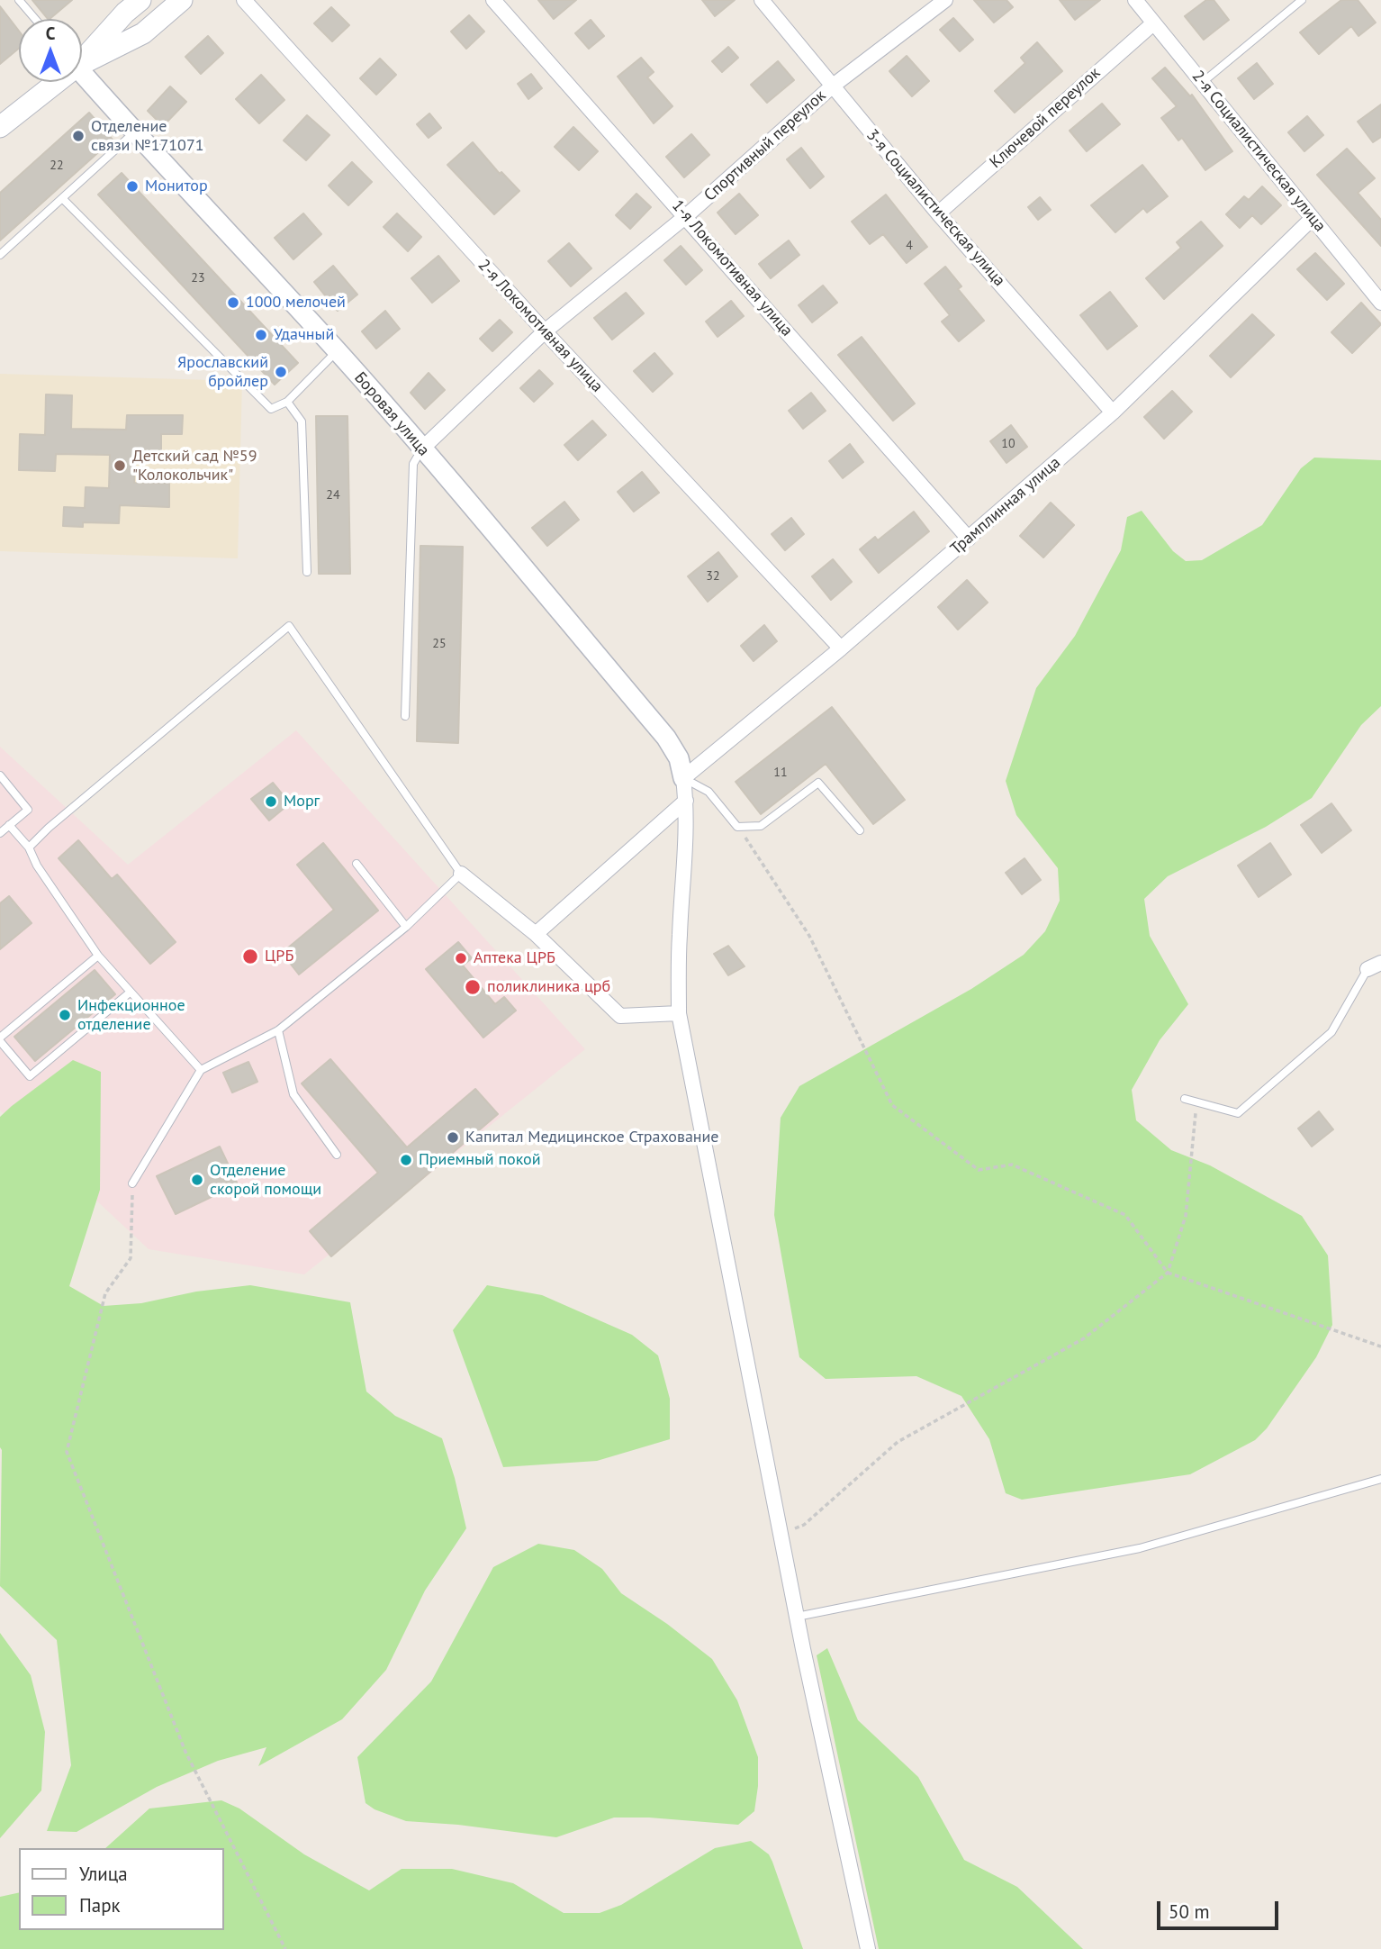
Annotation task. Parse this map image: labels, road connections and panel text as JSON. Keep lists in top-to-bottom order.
{
  "streets": {
    "street": [
      "Ключевой переулок",
      "Спортивный переулок",
      "2-я Социалистическая улица",
      "3-я Социалистическая улица",
      "1-я Локомотивная улица",
      "2-я Локомотивная улица",
      "Боровая улица",
      "Трамплинная улица"
    ]
  },
  "crossings": [
    ["Ключевой переулок", "2-я Социалистическая улица"],
    ["Ключевой переулок", "3-я Социалистическая улица"],
    ["Спортивный переулок", "3-я Социалистическая улица"],
    ["Спортивный переулок", "1-я Локомотивная улица"],
    ["Спортивный переулок", "2-я Локомотивная улица"],
    ["Спортивный переулок", "Боровая улица"],
    ["2-я Социалистическая улица", "Трамплинная улица"],
    ["3-я Социалистическая улица", "Трамплинная улица"],
    ["1-я Локомотивная улица", "Трамплинная улица"],
    ["2-я Локомотивная улица", "Трамплинная улица"],
    ["Боровая улица", "Трамплинная улица"]
  ],
  "places": [
    "Отделение связи №171071",
    "Монитор",
    "1000 мелочей",
    "Удачный",
    "Ярославский бройлер",
    "Детский сад №59 \"Колокольчик\"",
    "Морг",
    "ЦРБ",
    "Аптека ЦРБ",
    "поликлиника црб",
    "Инфекционное отделение",
    "Капитал Медицинское Страхование",
    "Приемный покой",
    "Отделение скорой помощи"
  ],
  "house_numbers": [
    "22",
    "4",
    "23",
    "10",
    "24",
    "32",
    "25",
    "11"
  ],
  "legend": ["Улица", "Парк"],
  "scale_bar": "50 m",
  "north": "top"
}
